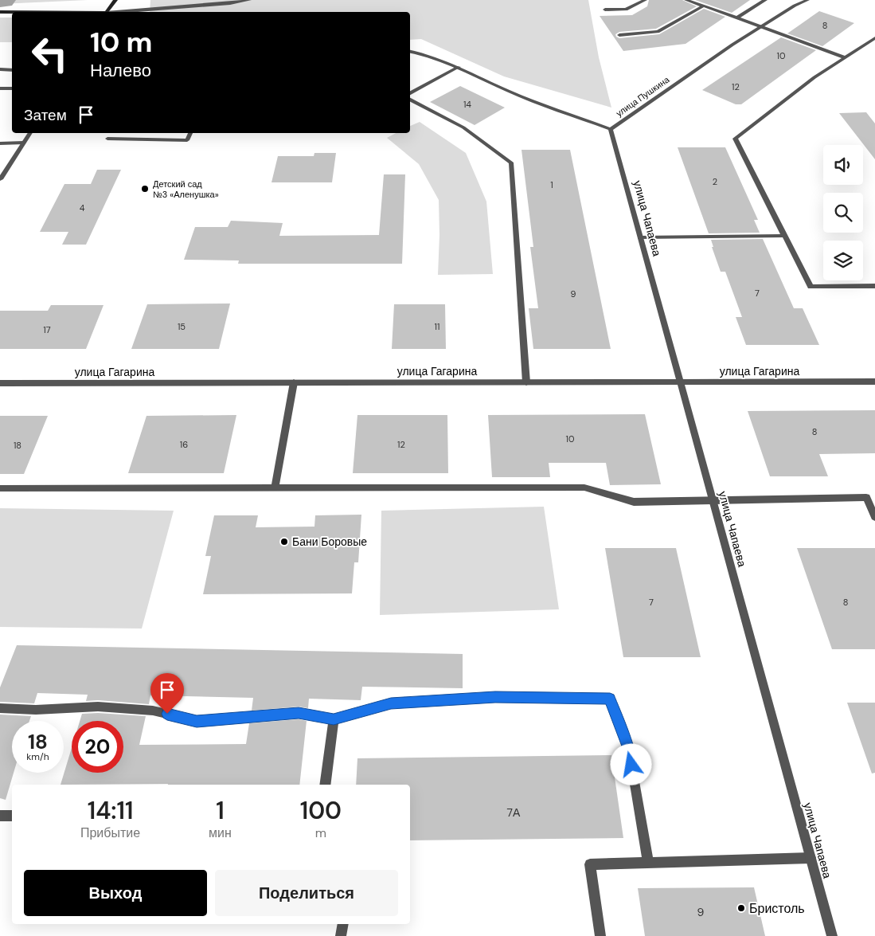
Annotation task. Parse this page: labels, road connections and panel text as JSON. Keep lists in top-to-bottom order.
{
  "streets": {
    "street": ["улица Пушкина", "улица Чапаева", "улица Гагарина"]
  },
  "crossings": [
    ["улица Пушкина", "улица Чапаева"],
    ["улица Чапаева", "улица Гагарина"]
  ],
  "places": ["Детский сад №3 «Аленушка»", "Бани Боровые", "Бристоль"],
  "house_numbers": [
    "8",
    "10",
    "12",
    "14",
    "2",
    "1",
    "4",
    "7",
    "9",
    "15",
    "11",
    "17",
    "8",
    "10",
    "16",
    "12",
    "18",
    "7",
    "8",
    "7А",
    "9"
  ],
  "page": {
    "turn": ["10 m", "Налево"],
    "then": "Затем",
    "speed": "18 km/h",
    "limit": "20",
    "eta": [
      "14:11",
      "Прибытие",
      "1",
      "мин",
      "100",
      "m"
    ],
    "buttons": ["Выход", "Поделиться"]
  }
}
